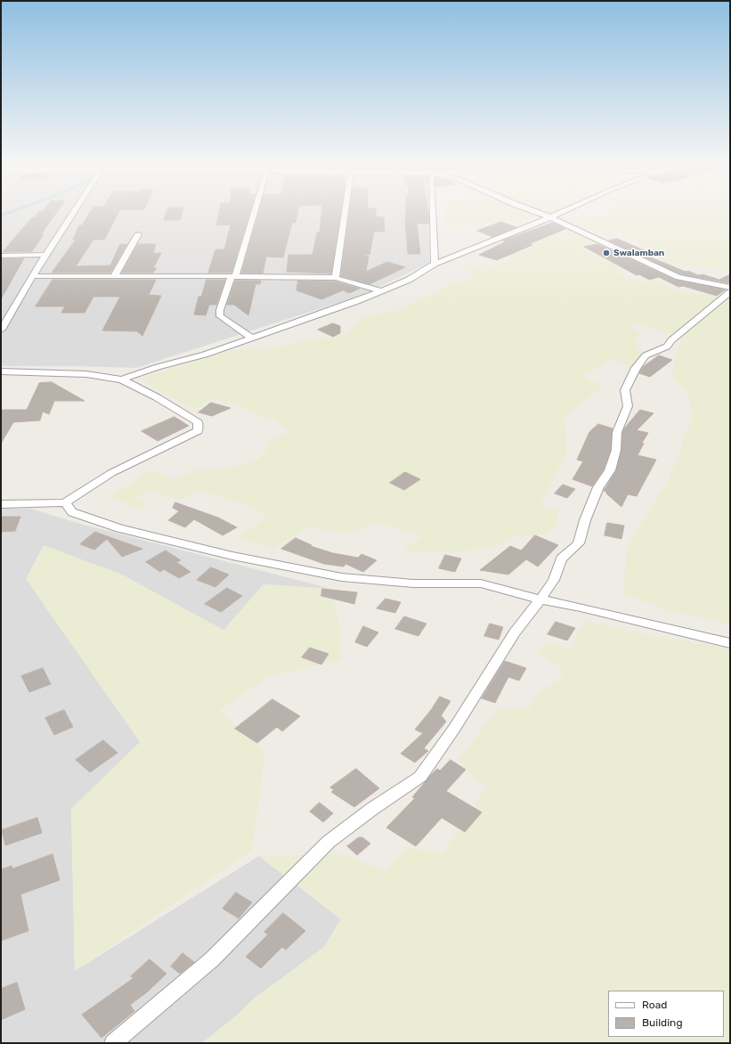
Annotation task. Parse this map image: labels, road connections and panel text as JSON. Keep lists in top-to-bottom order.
{
  "places": ["Swalamban"],
  "legend": ["Road", "Building"]
}
